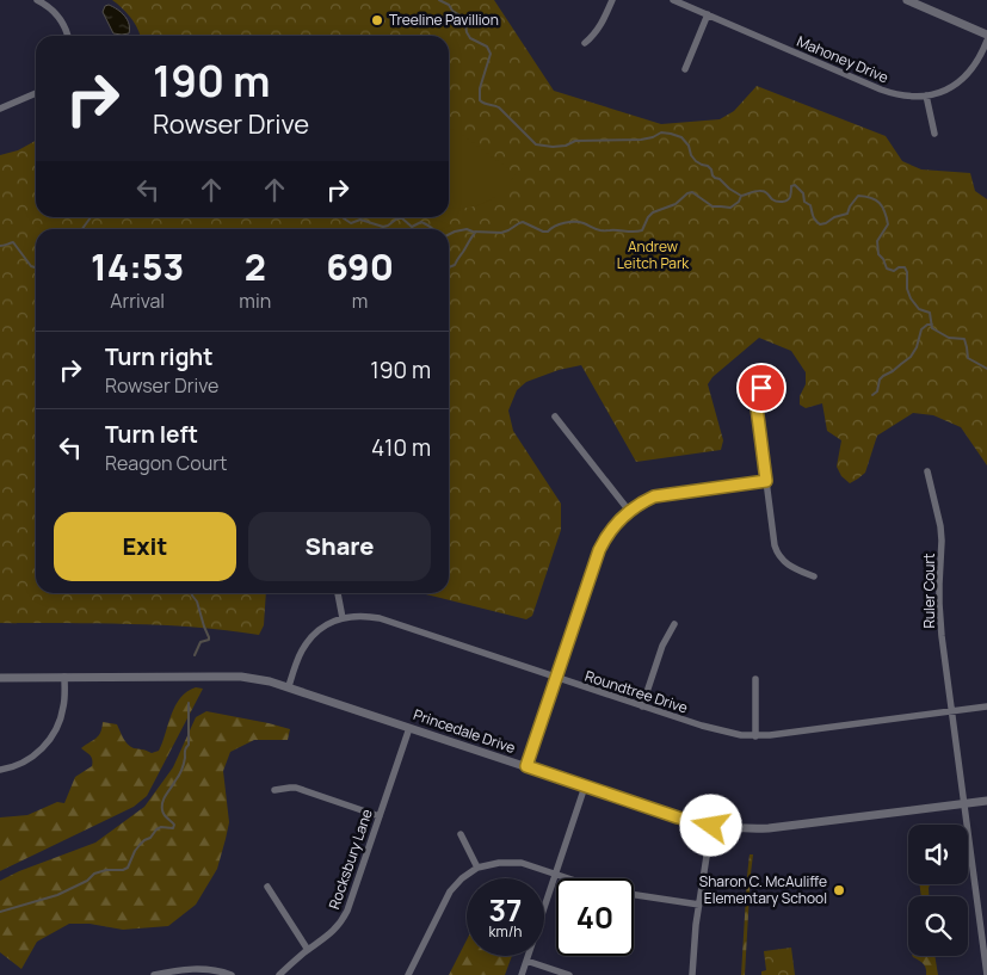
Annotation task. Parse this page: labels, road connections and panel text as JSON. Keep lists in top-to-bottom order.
{
  "streets": {
    "street": [
      "Mahoney Drive",
      "Ruler Court",
      "Roundtree Drive",
      "Princedale Drive",
      "Rocksbury Lane"
    ]
  },
  "crossings": [
    ["Ruler Court", "Roundtree Drive"],
    ["Ruler Court", "Princedale Drive"],
    ["Roundtree Drive", "Princedale Drive"],
    ["Princedale Drive", "Rocksbury Lane"]
  ],
  "parks": ["Andrew Leitch Park"],
  "places": ["Treeline Pavillion", "Sharon C. McAuliffe Elementary School"],
  "page": {
    "turn": ["190 m", "Rowser Drive"],
    "eta": [
      "14:53",
      "Arrival",
      "2",
      "min",
      "690",
      "m"
    ],
    "list": [
      {
        "name": "Turn right",
        "note": "Rowser Drive",
        "value": "190 m"
      },
      {
        "name": "Turn left",
        "note": "Reagon Court",
        "value": "410 m"
      }
    ],
    "buttons": ["Exit", "Share"],
    "speed": "37 km/h",
    "limit": "40"
  }
}
